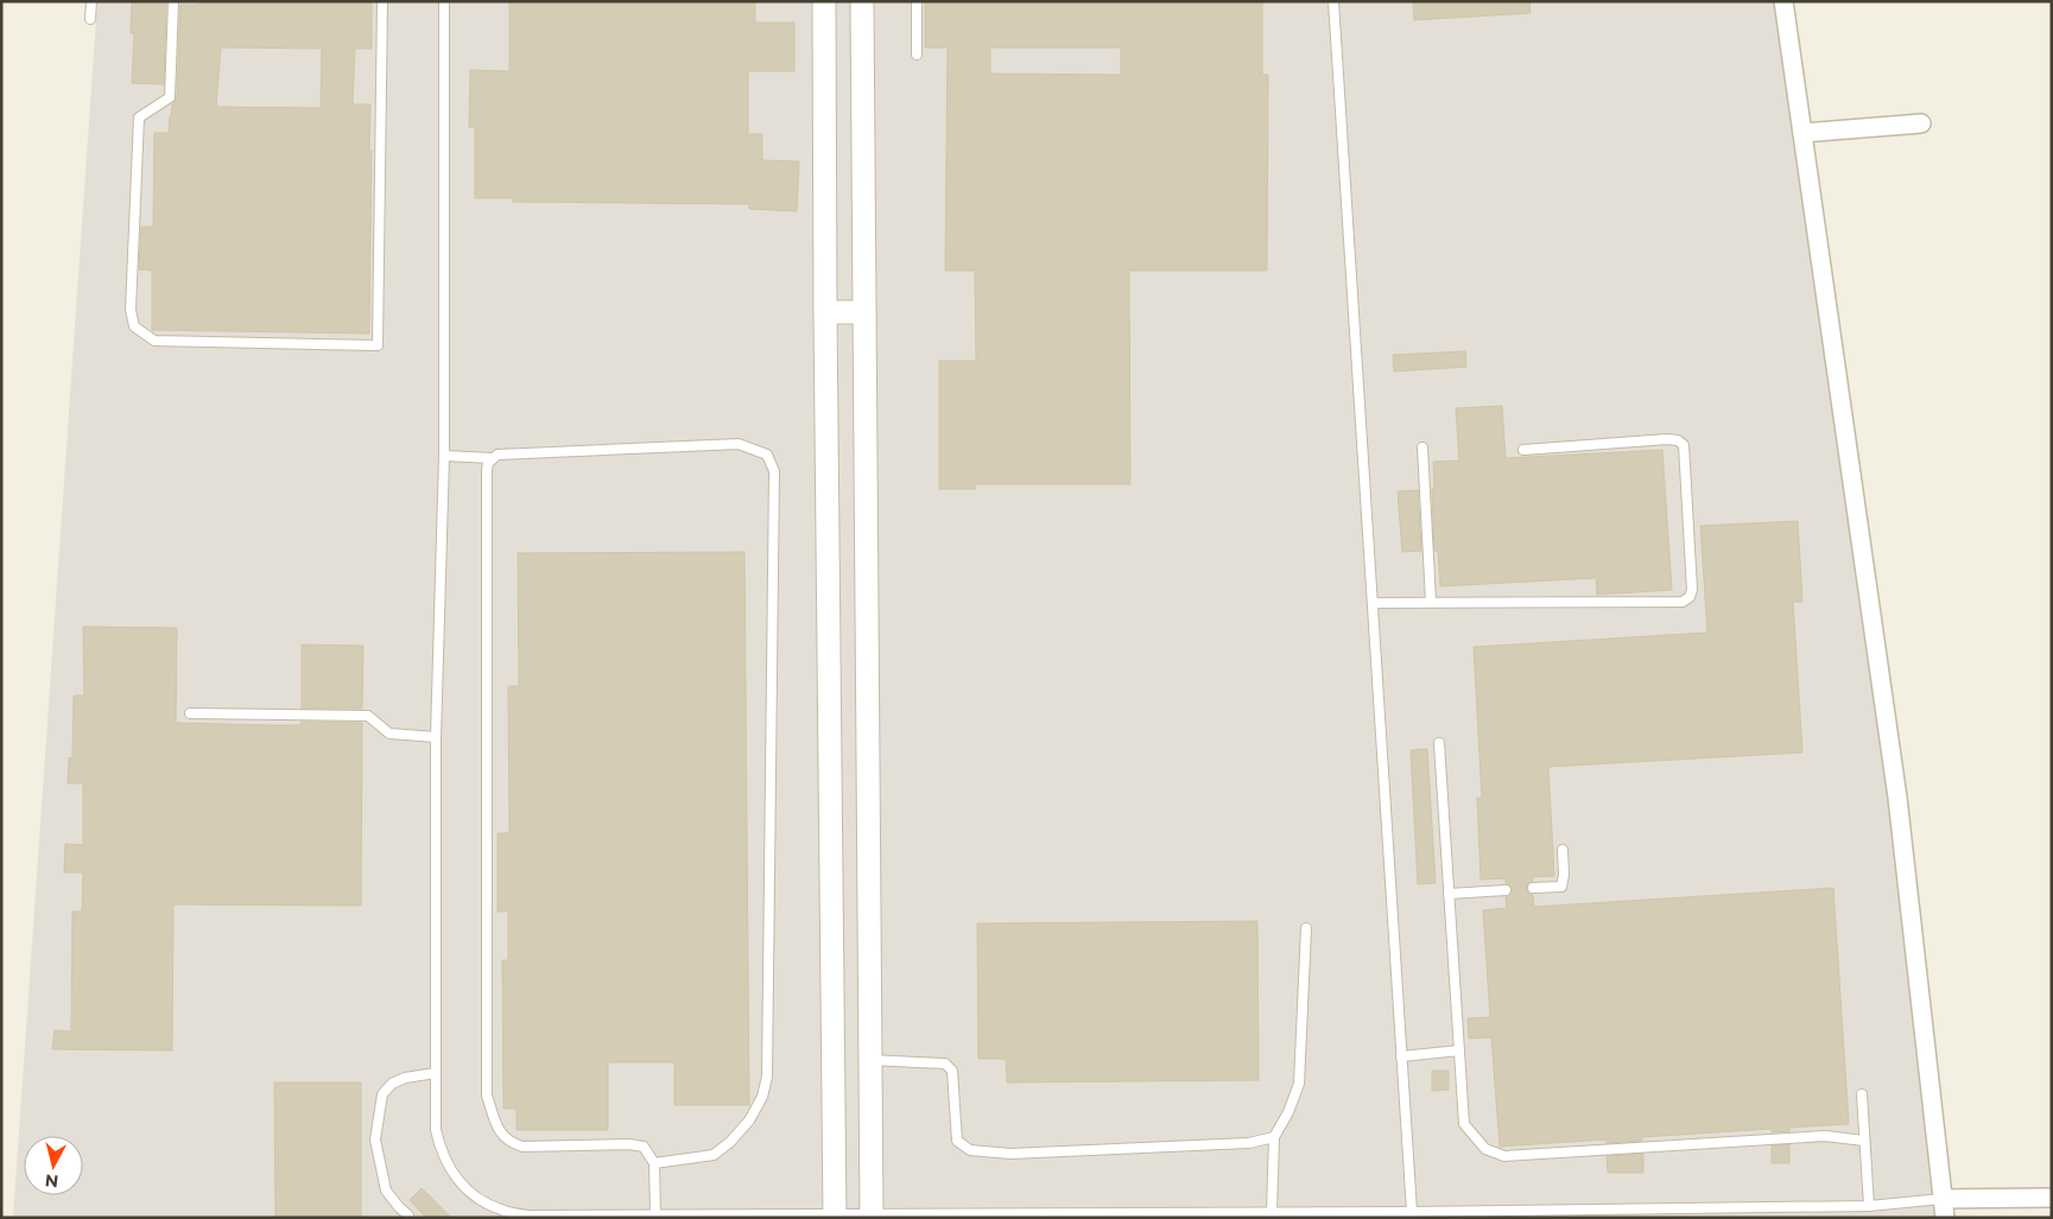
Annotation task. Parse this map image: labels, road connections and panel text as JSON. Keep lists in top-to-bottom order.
{
  "north": "bottom"
}
